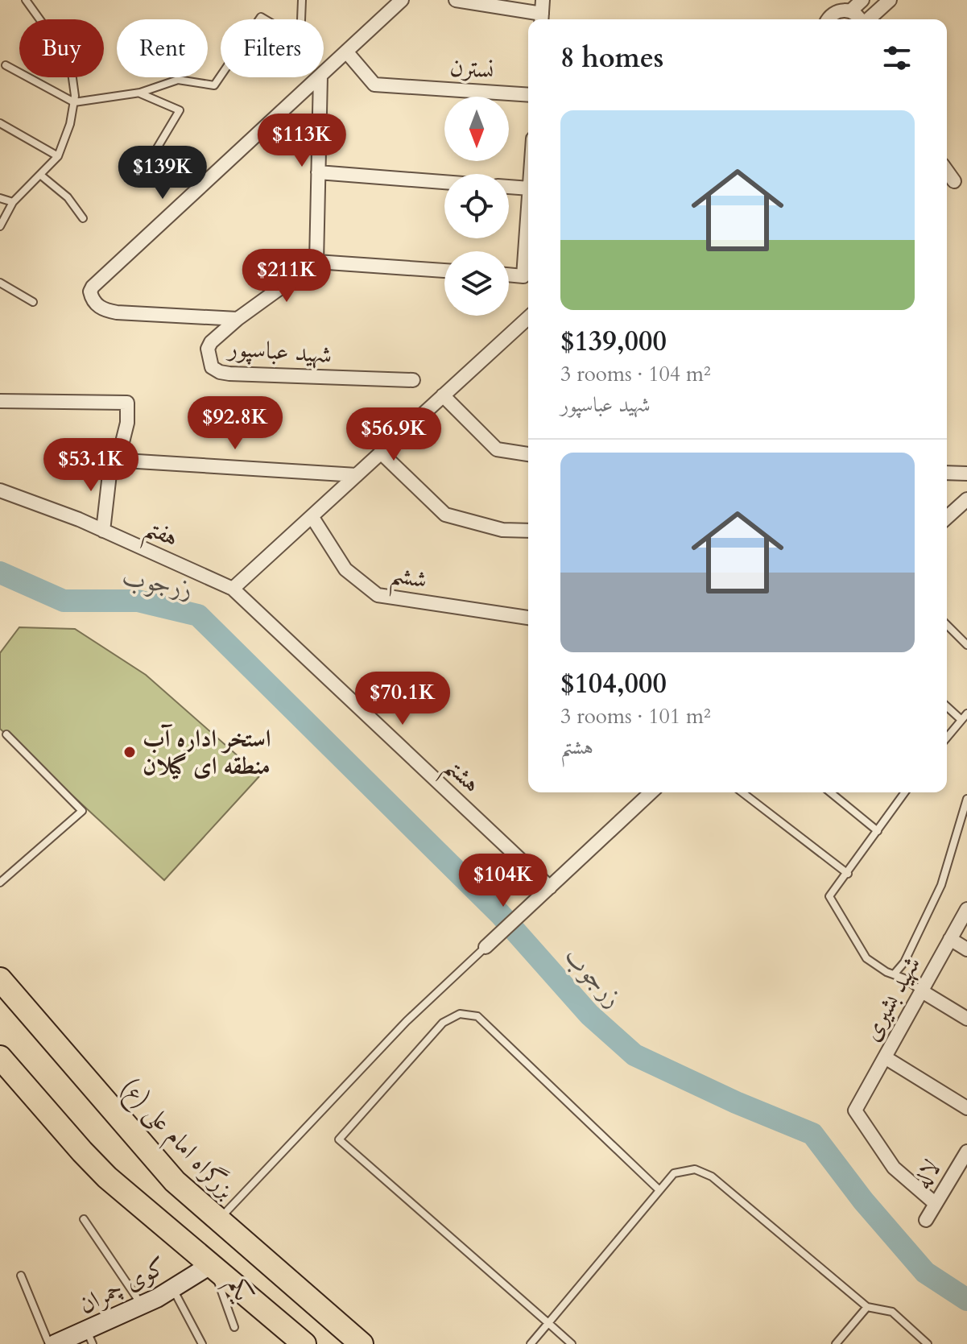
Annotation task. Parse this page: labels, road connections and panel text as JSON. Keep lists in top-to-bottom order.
{
  "streets": {
    "highway": ["بزرگراه امام علی (ع)"],
    "street": [
      "نسترن",
      "شهید عباسپور",
      "هفتم",
      "ششم",
      "هشتم",
      "شهید بشیری",
      "لاله",
      "کوی چمران"
    ],
    "lane": ["یکم"]
  },
  "crossings": [
    ["نسترن", "شهید عباسپور"],
    ["هفتم", "هشتم"],
    ["شهید بشیری", "لاله"],
    ["کوی چمران", "یکم"]
  ],
  "water": ["زرجوب"],
  "places": ["استخر اداره آب منطقه ای گیلان"],
  "north": "bottom",
  "page": {
    "chip": ["Buy", "Rent", "Filters"],
    "heading": "8 homes",
    "list": [
      {
        "name": "$139,000",
        "note": "3 rooms · 104 m² · شهید عباسپور"
      },
      {
        "name": "$104,000",
        "note": "3 rooms · 101 m² · هشتم"
      }
    ],
    "price": [
      "$113K",
      "$139K",
      "$211K",
      "$92.8K",
      "$56.9K",
      "$53.1K",
      "$70.1K",
      "$104K"
    ]
  }
}
